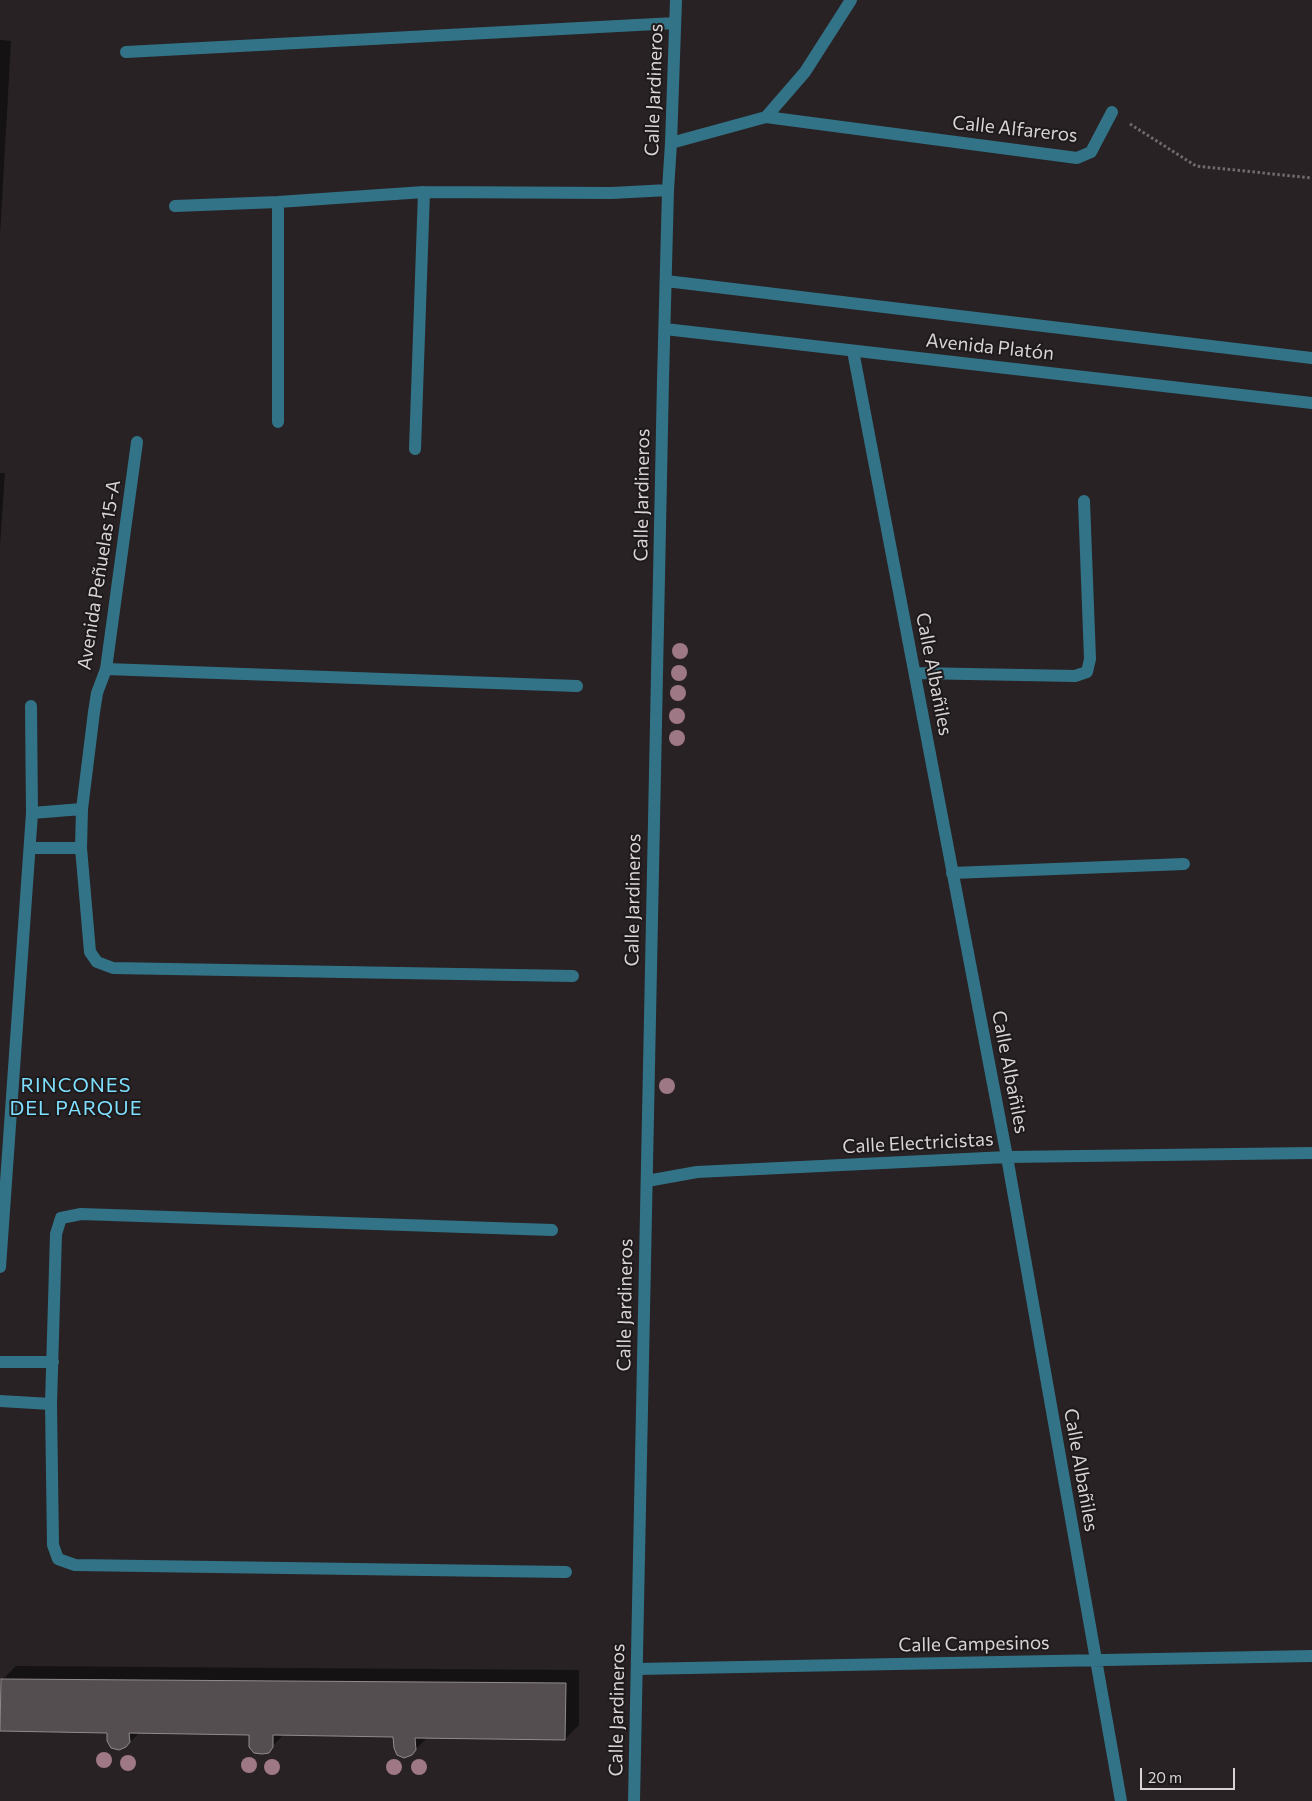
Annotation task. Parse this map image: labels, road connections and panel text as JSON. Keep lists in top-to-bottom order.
{
  "streets": {
    "street": [
      "Calle Jardineros",
      "Calle Alfareros",
      "Avenida Platón",
      "Avenida Peñuelas 15-A",
      "Calle Albañiles",
      "Calle Electricistas",
      "Calle Campesinos"
    ]
  },
  "crossings": [
    ["Calle Jardineros", "Avenida Platón"],
    ["Calle Jardineros", "Calle Electricistas"],
    ["Calle Jardineros", "Calle Campesinos"],
    ["Avenida Platón", "Calle Albañiles"],
    ["Calle Albañiles", "Calle Electricistas"],
    ["Calle Albañiles", "Calle Campesinos"]
  ],
  "districts": ["RINCONES DEL PARQUE"],
  "scale_bar": "20 m"
}
